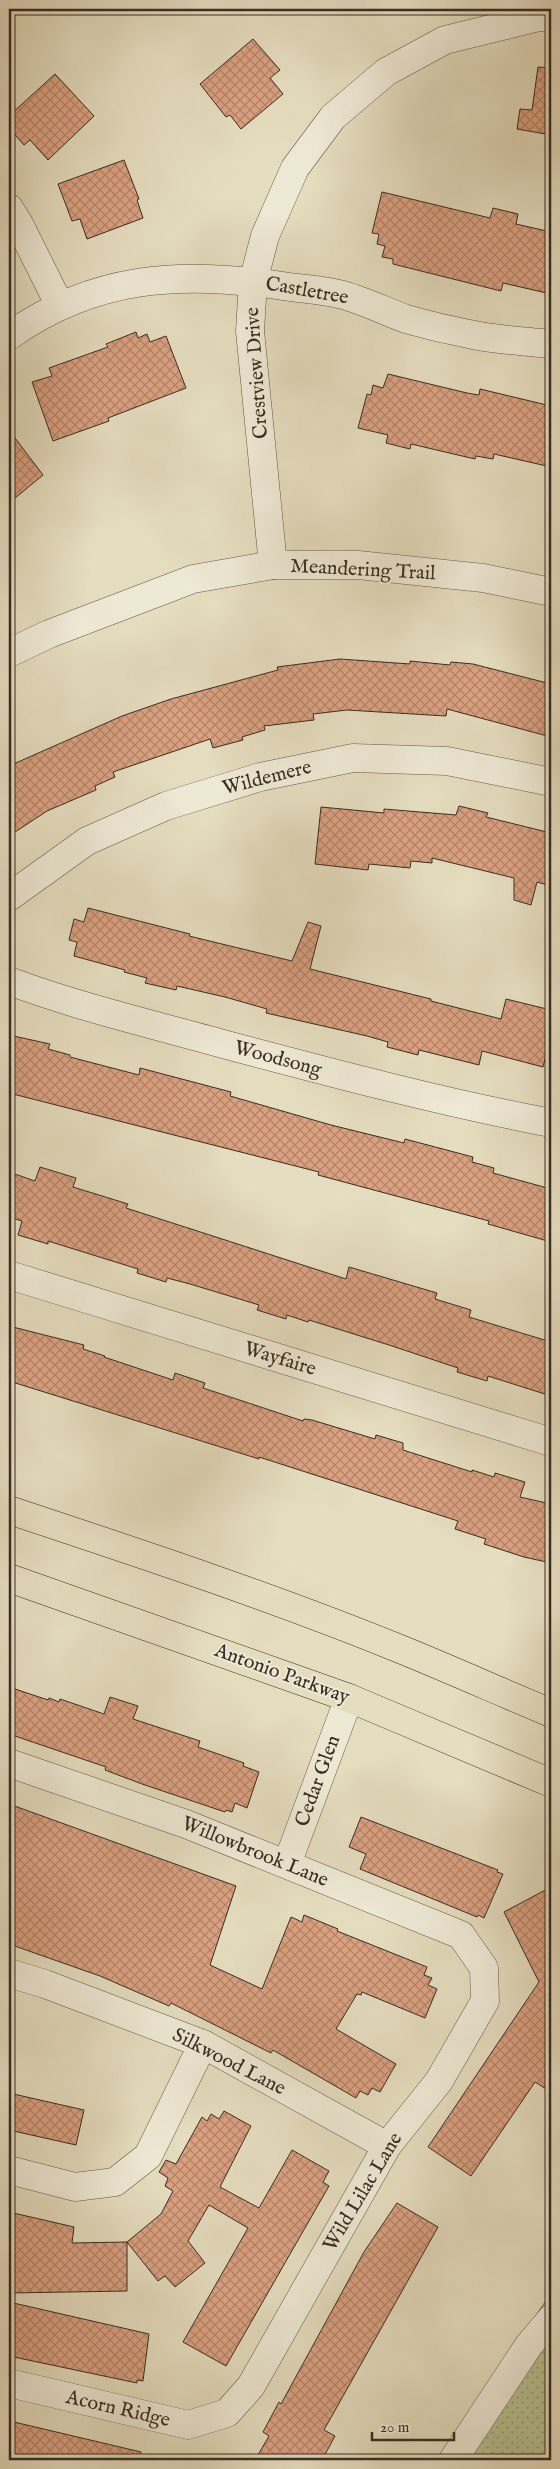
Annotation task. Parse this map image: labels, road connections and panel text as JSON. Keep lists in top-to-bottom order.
{
  "streets": {
    "main road": ["Antonio Parkway"],
    "street": [
      "Castletree",
      "Crestview Drive",
      "Meandering Trail",
      "Wildemere",
      "Woodsong",
      "Wayfaire",
      "Cedar Glen",
      "Willowbrook Lane",
      "Silkwood Lane",
      "Wild Lilac Lane",
      "Acorn Ridge"
    ]
  },
  "crossings": [
    ["Castletree", "Crestview Drive"],
    ["Crestview Drive", "Meandering Trail"],
    ["Antonio Parkway", "Cedar Glen"],
    ["Cedar Glen", "Willowbrook Lane"],
    ["Willowbrook Lane", "Wild Lilac Lane"],
    ["Silkwood Lane", "Wild Lilac Lane"],
    ["Wild Lilac Lane", "Acorn Ridge"]
  ],
  "scale_bar": "20 m"
}
